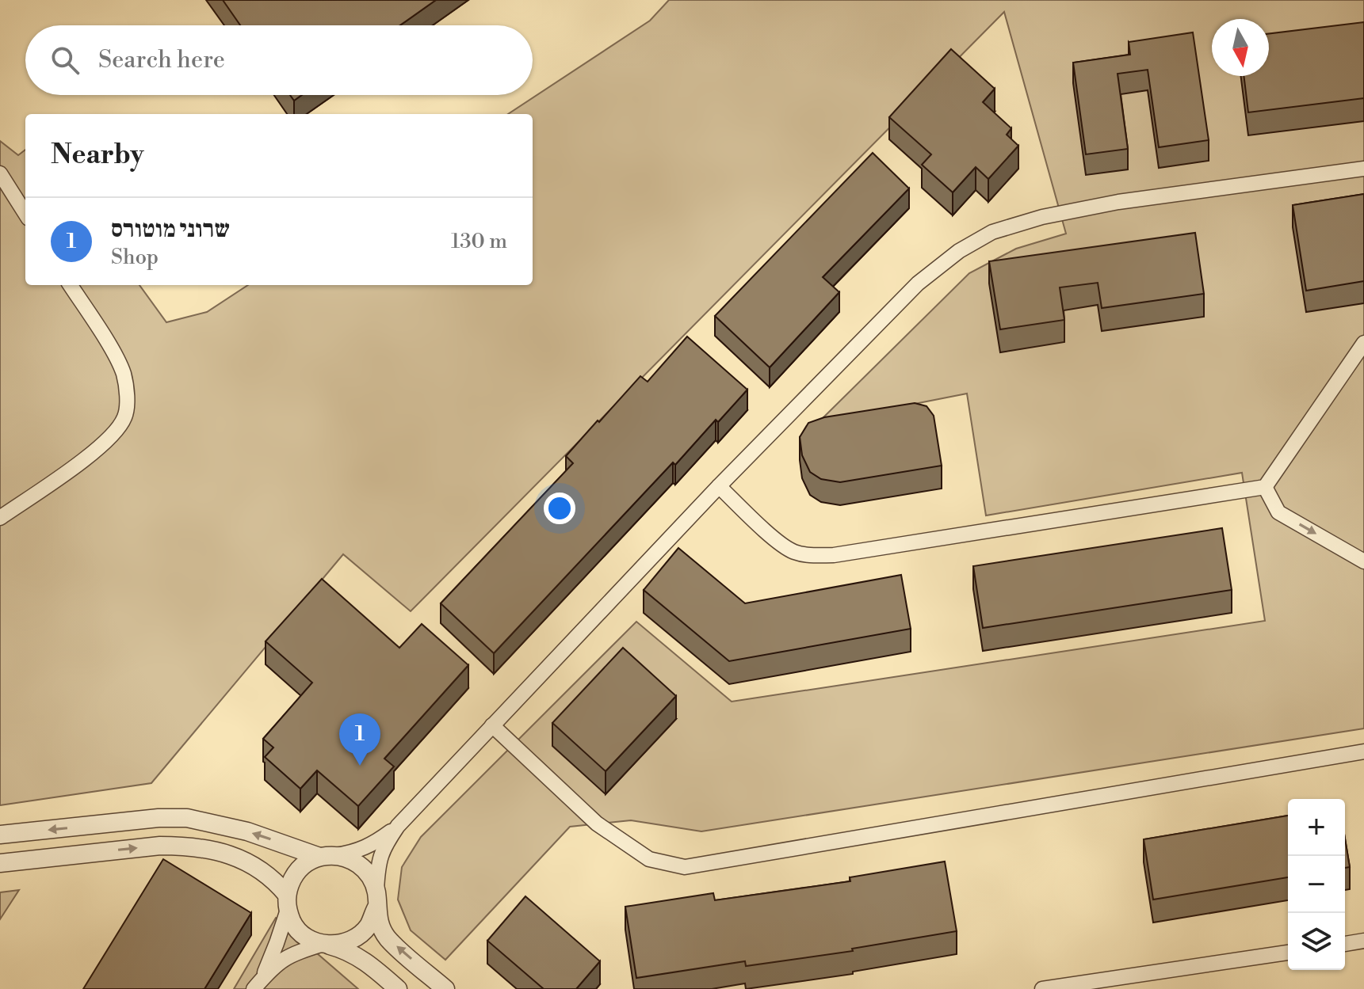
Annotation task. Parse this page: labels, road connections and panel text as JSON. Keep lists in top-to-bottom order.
{
  "north": "bottom",
  "page": {
    "search": "Search here",
    "heading": "Nearby",
    "list": [
      {
        "mark": "1",
        "name": "שרוני מוטורס",
        "note": "Shop",
        "value": "130 m"
      }
    ],
    "pins": "1",
    "map_buttons": ["+", "−"]
  }
}
